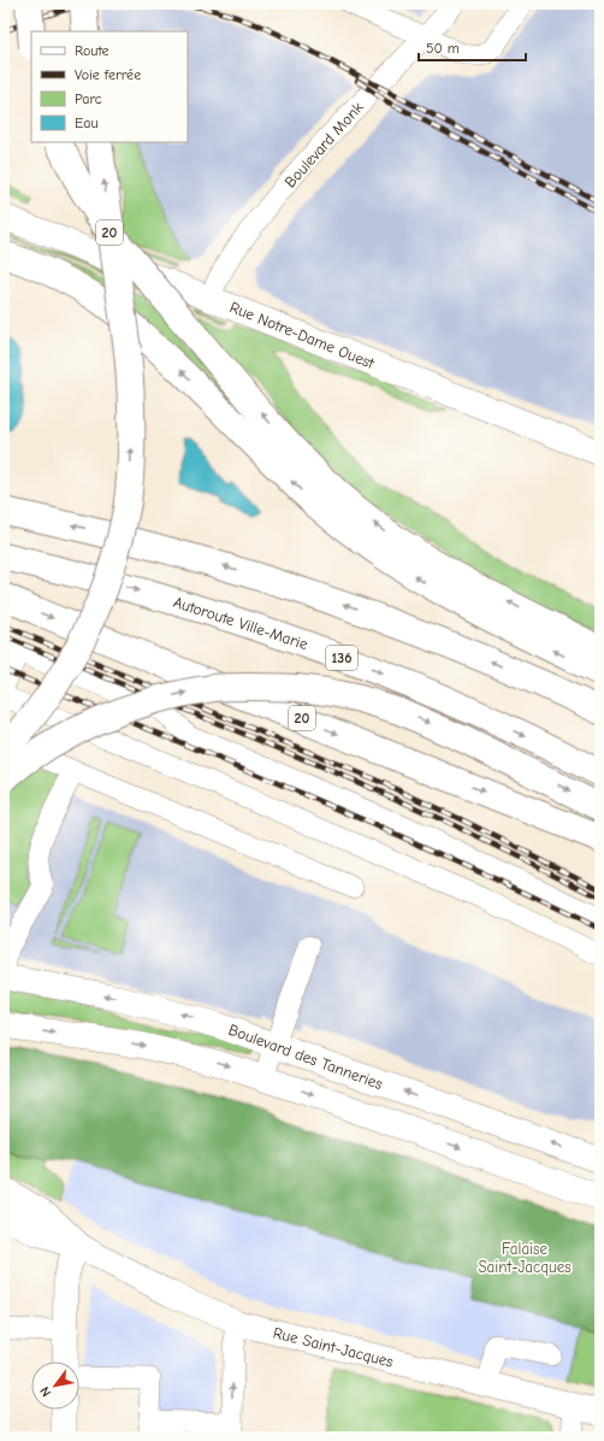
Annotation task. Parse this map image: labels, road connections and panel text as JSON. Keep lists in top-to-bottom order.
{
  "streets": {
    "highway": ["20", "Autoroute Ville-Marie", "136"],
    "main road": ["Rue Notre-Dame Ouest", "Boulevard des Tanneries", "Rue Saint-Jacques"],
    "street": ["Boulevard Monk"]
  },
  "crossings": [
    ["Boulevard Monk", "Rue Notre-Dame Ouest"]
  ],
  "parks": ["Falaise Saint-Jacques"],
  "legend": [
    "Route",
    "Voie ferrée",
    "Parc",
    "Eau"
  ],
  "scale_bar": "50 m",
  "north": "bottom left"
}
